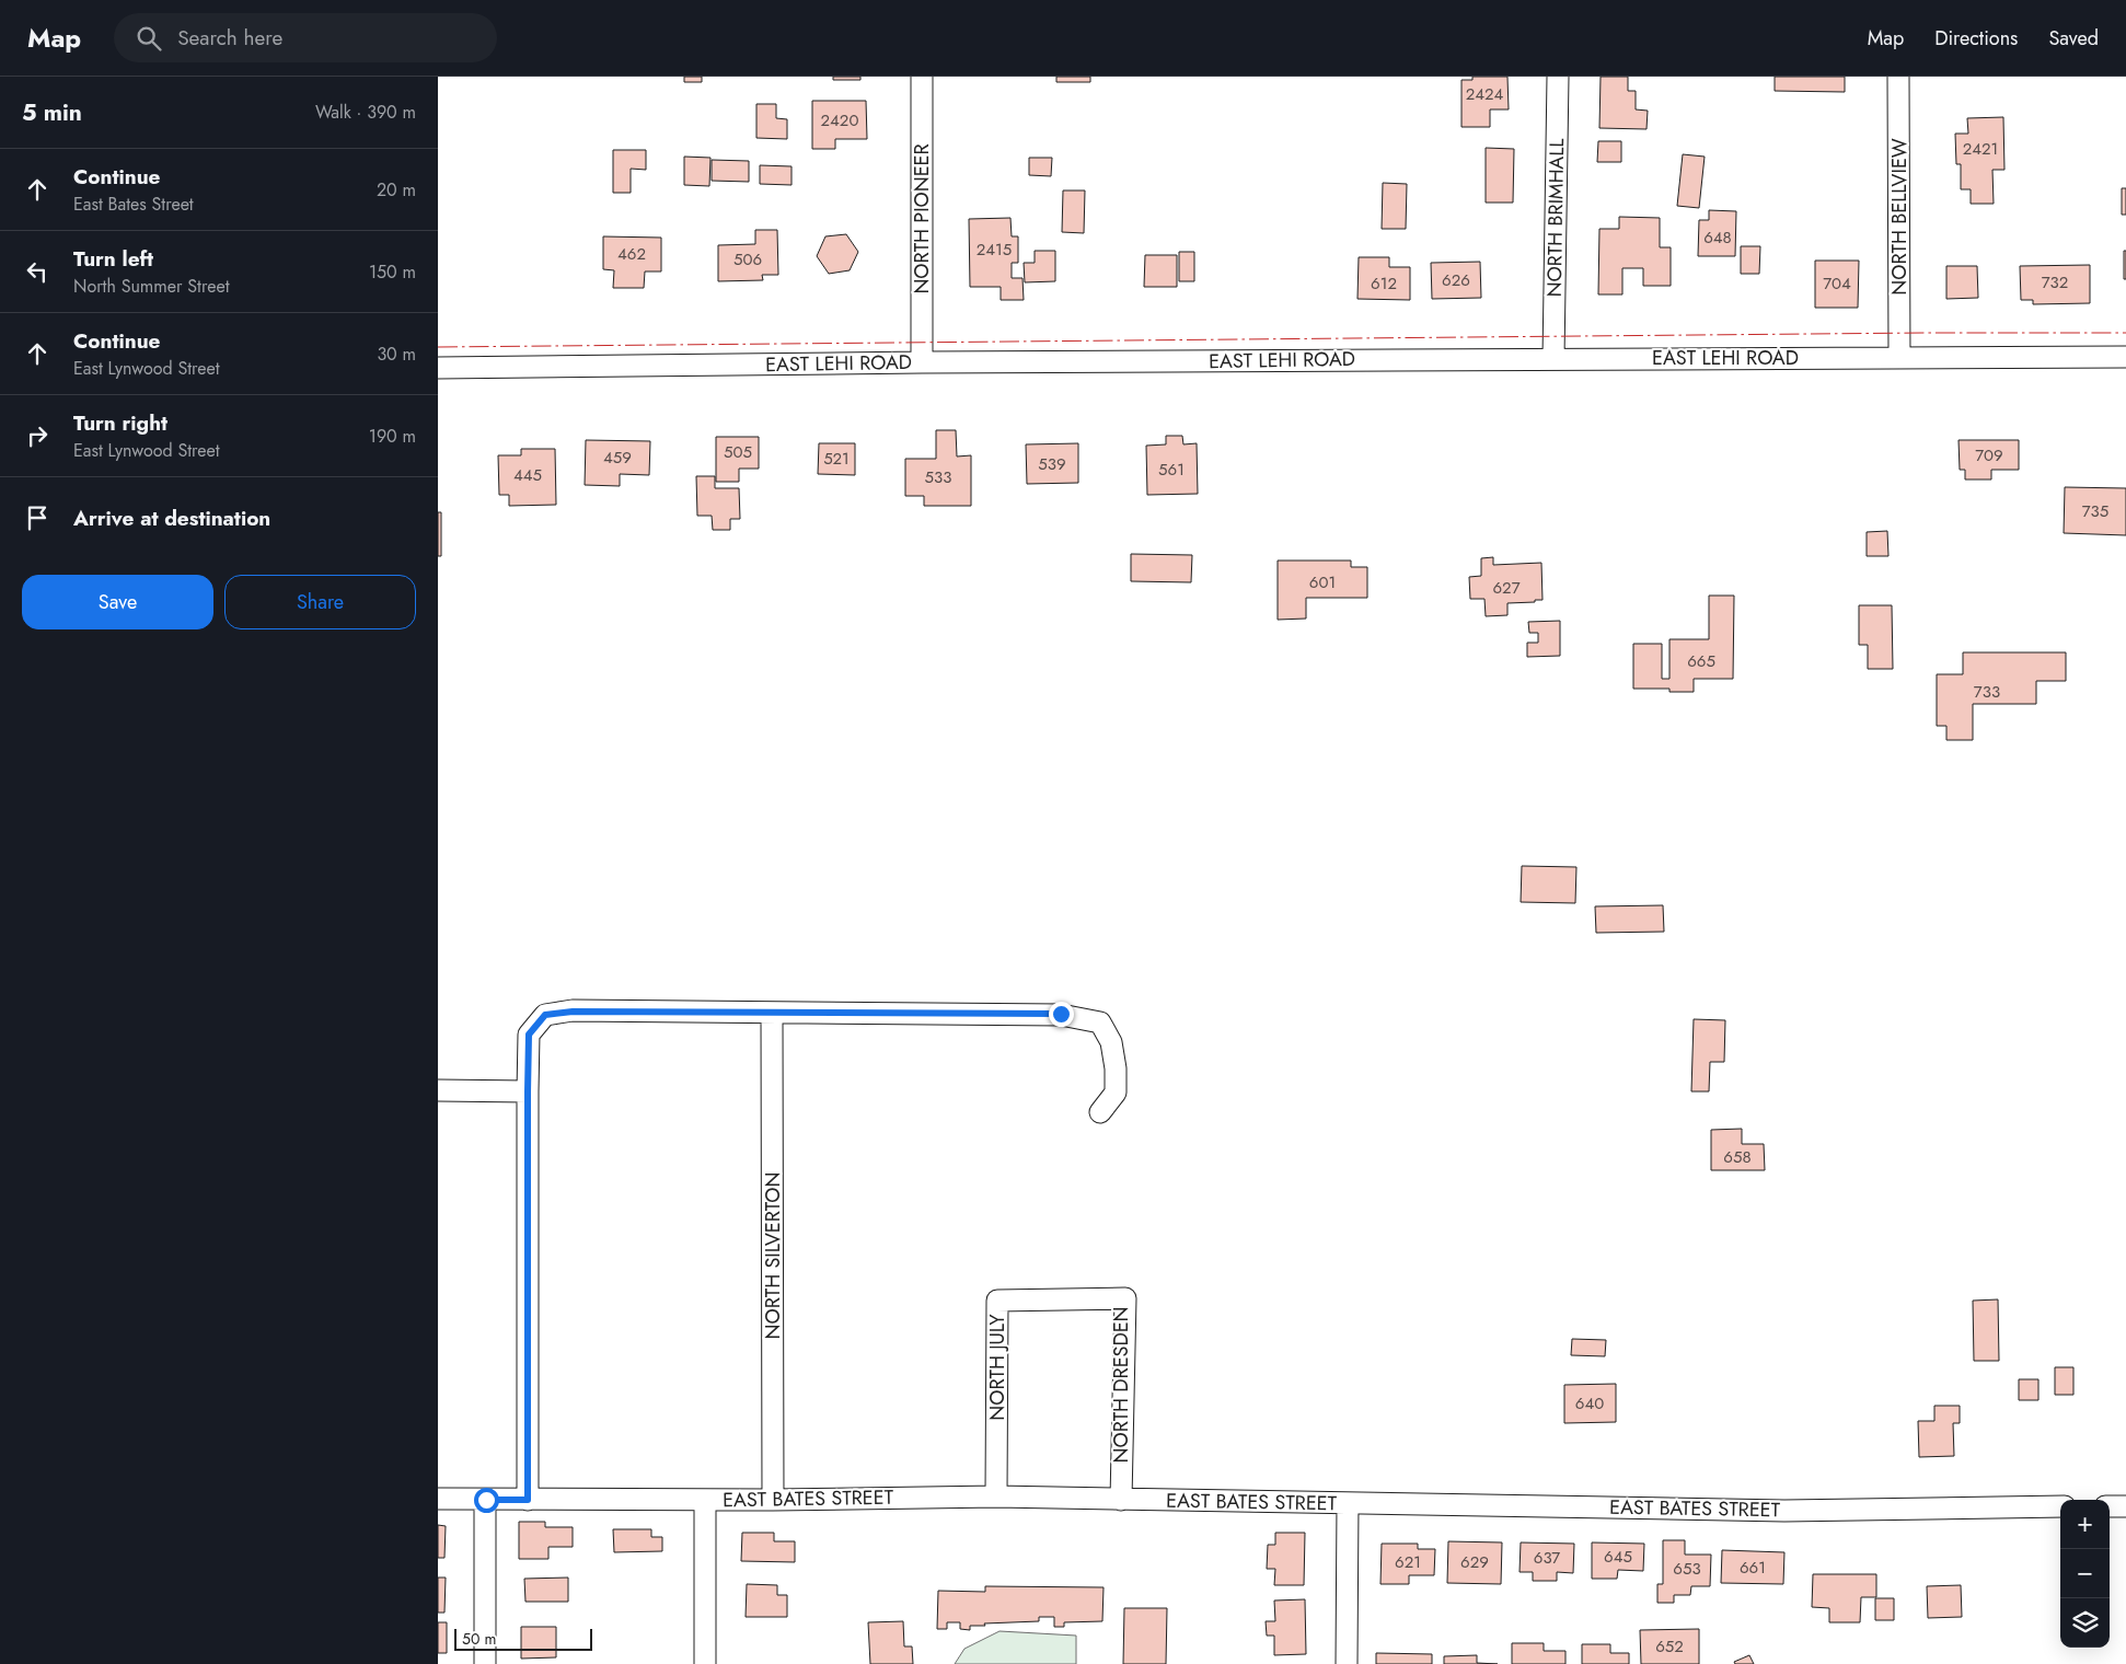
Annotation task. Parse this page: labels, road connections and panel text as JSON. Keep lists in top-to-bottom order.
{
  "streets": {
    "street": [
      "NORTH BELLVIEW",
      "NORTH BRIMHALL",
      "NORTH PIONEER",
      "EAST LEHI ROAD",
      "NORTH SILVERTON",
      "NORTH JULY",
      "NORTH DRESDEN",
      "EAST BATES STREET"
    ]
  },
  "crossings": [
    ["NORTH BELLVIEW", "EAST LEHI ROAD"],
    ["NORTH BRIMHALL", "EAST LEHI ROAD"],
    ["NORTH PIONEER", "EAST LEHI ROAD"],
    ["NORTH SILVERTON", "EAST BATES STREET"],
    ["NORTH JULY", "NORTH DRESDEN"],
    ["NORTH JULY", "EAST BATES STREET"],
    ["NORTH DRESDEN", "EAST BATES STREET"]
  ],
  "house_numbers": [
    "2424",
    "2420",
    "2421",
    "648",
    "2415",
    "462",
    "506",
    "626",
    "732",
    "612",
    "704",
    "505",
    "709",
    "459",
    "521",
    "539",
    "561",
    "445",
    "533",
    "735",
    "601",
    "627",
    "665",
    "733",
    "658",
    "640",
    "645",
    "637",
    "621",
    "629",
    "661",
    "653",
    "652"
  ],
  "scale_bar": "50 m",
  "page": {
    "header": "Map",
    "search": "Search here",
    "nav": ["Map", "Directions", "Saved"],
    "heading": ["5 min", "Walk · 390 m"],
    "list": [
      ["Continue", "East Bates Street", "20 m"],
      ["Turn left", "North Summer Street", "150 m"],
      ["Continue", "East Lynwood Street", "30 m"],
      ["Turn right", "East Lynwood Street", "190 m"],
      "Arrive at destination"
    ],
    "buttons": ["Save", "Share"],
    "map_buttons": ["+", "−"],
    "scale": "50 m"
  }
}
